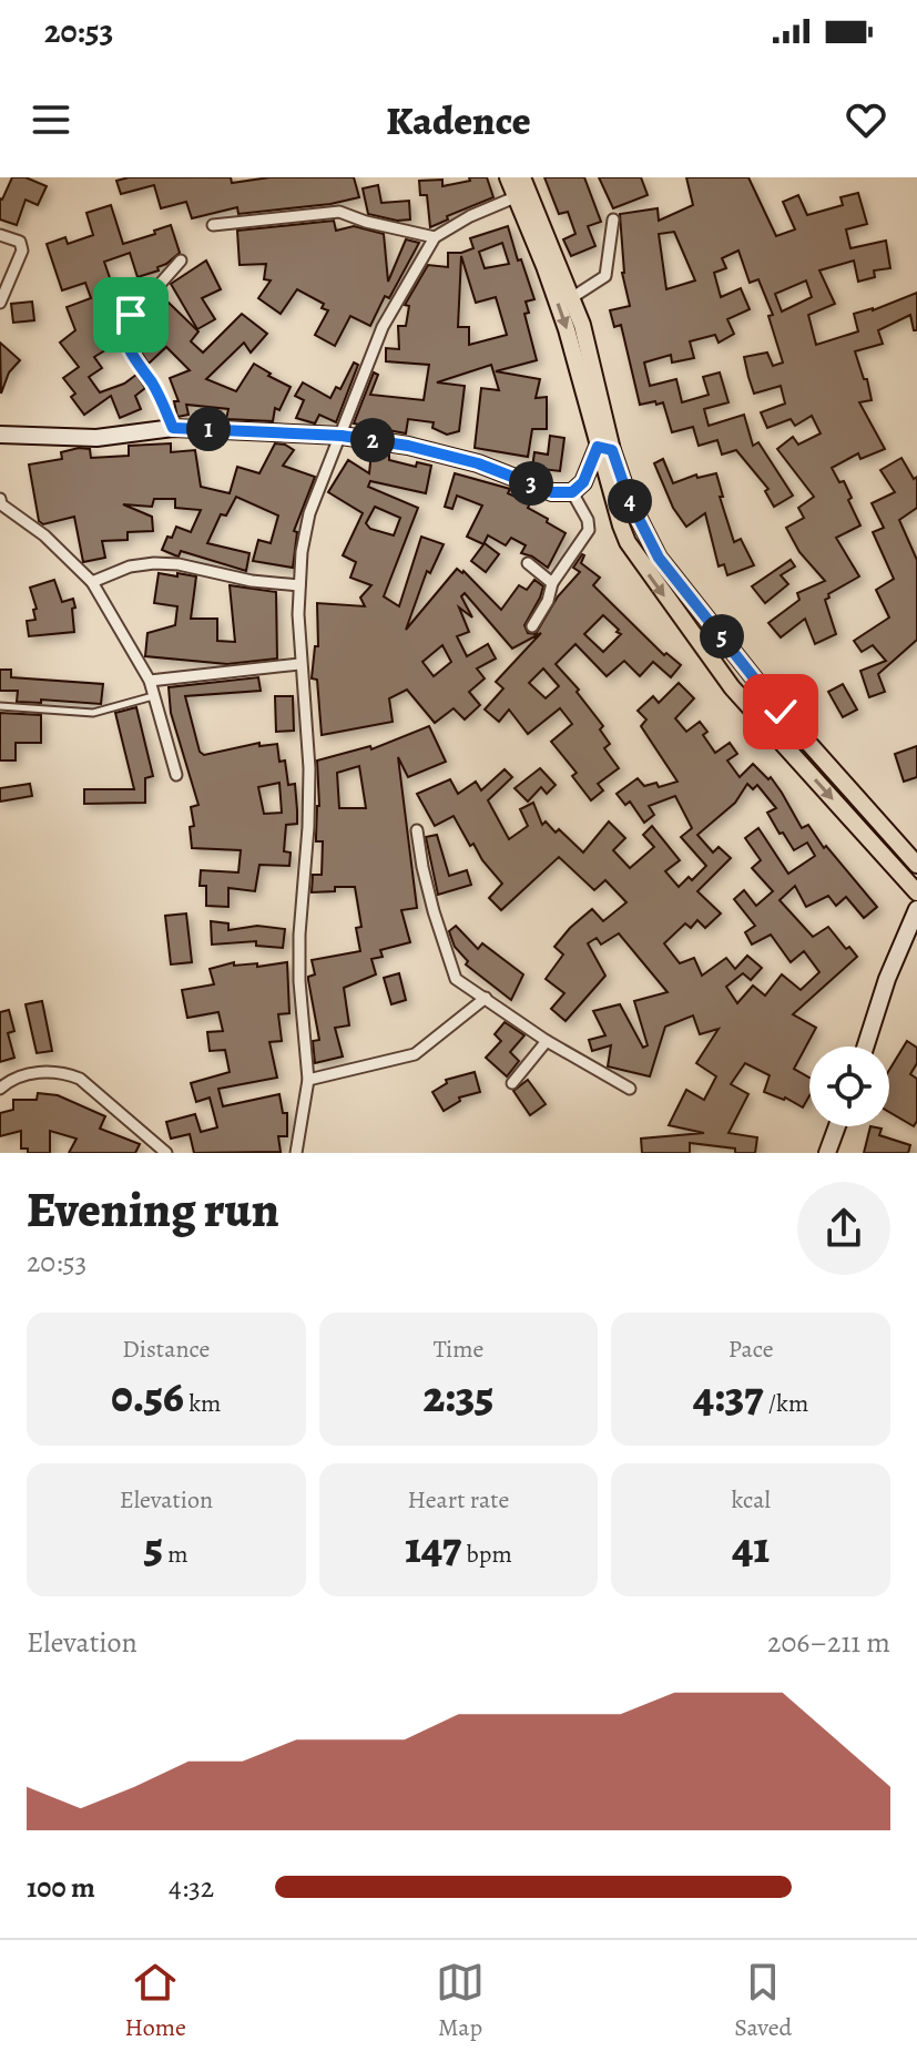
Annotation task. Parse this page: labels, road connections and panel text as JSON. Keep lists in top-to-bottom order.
{
  "page": {
    "status": "20:53",
    "header": "Kadence",
    "pins": [
      "1",
      "2",
      "3",
      "4",
      "5"
    ],
    "heading": ["Evening run", "20:53"],
    "stats": [
      ["Distance", "0.56 km"],
      ["Time", "2:35"],
      ["Pace", "4:37 /km"],
      ["Elevation", "5 m"],
      ["Heart rate", "147 bpm"],
      ["kcal", "41"]
    ],
    "chart": ["Elevation", "206–211 m"],
    "list": [
      {
        "name": "100 m",
        "note": "4:32"
      }
    ],
    "tabs": ["Home", "Map", "Saved"]
  }
}
